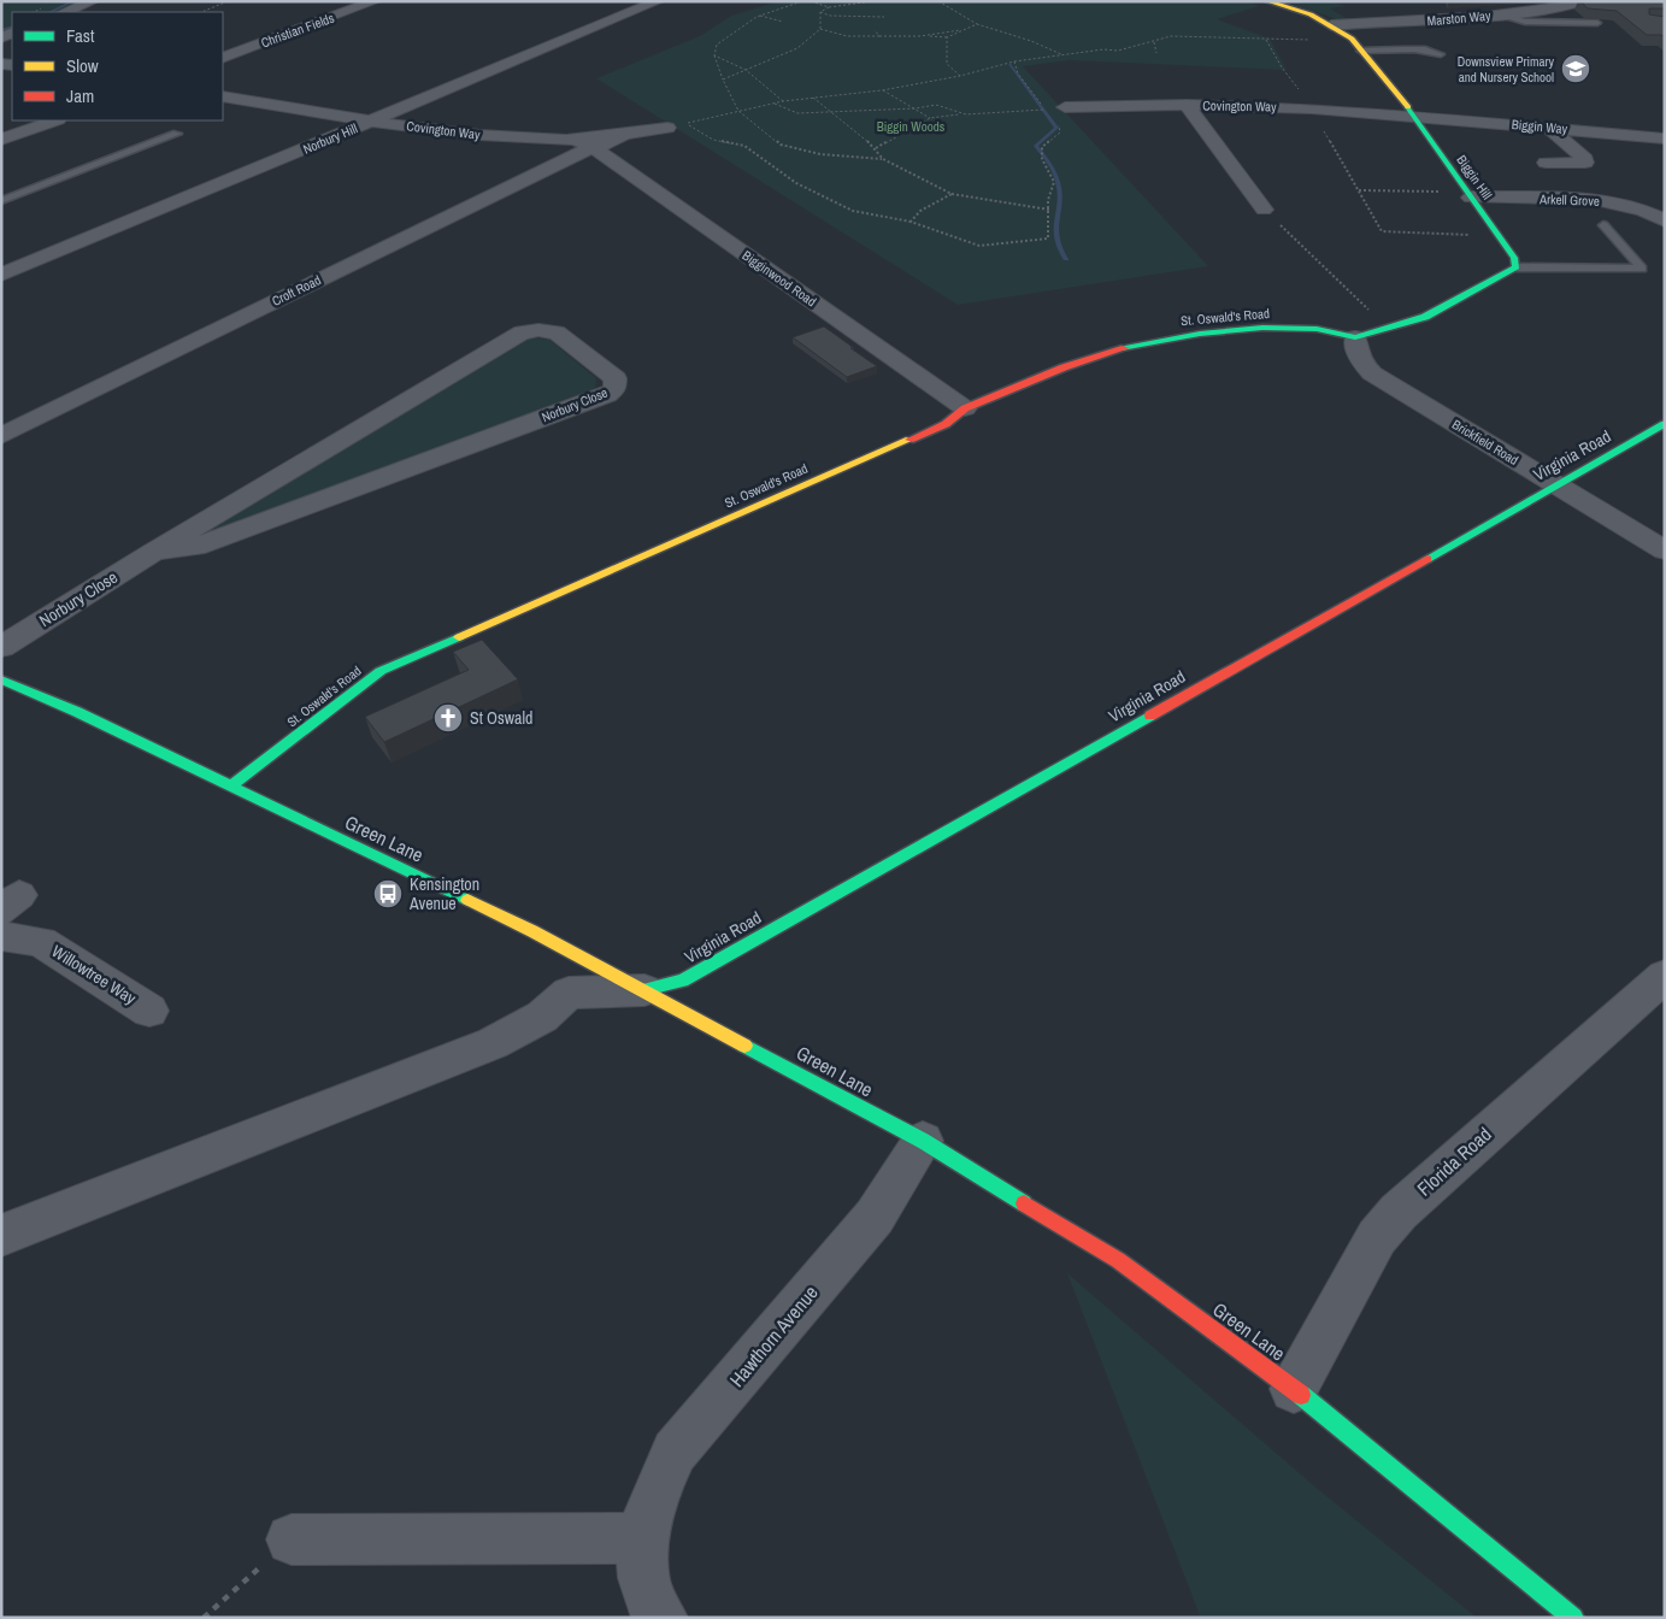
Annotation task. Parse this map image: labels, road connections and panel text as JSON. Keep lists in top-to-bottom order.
{
  "streets": {
    "street": [
      "Marston Way",
      "Christian Fields",
      "Covington Way",
      "Biggin Way",
      "Norbury Hill",
      "Biggin Hill",
      "Arkell Grove",
      "Bigginwood Road",
      "Croft Road",
      "St. Oswald's Road",
      "Norbury Close",
      "Brickfield Road",
      "Virginia Road",
      "Green Lane",
      "Willowtree Way",
      "Florida Road",
      "Hawthorn Avenue"
    ]
  },
  "crossings": [
    ["Marston Way", "Biggin Hill"],
    ["Covington Way", "Biggin Way"],
    ["Covington Way", "Norbury Hill"],
    ["Covington Way", "Biggin Hill"],
    ["Covington Way", "Bigginwood Road"],
    ["Covington Way", "Croft Road"],
    ["Biggin Way", "Biggin Hill"],
    ["Biggin Hill", "Arkell Grove"],
    ["Bigginwood Road", "Croft Road"],
    ["Bigginwood Road", "St. Oswald's Road"],
    ["St. Oswald's Road", "Brickfield Road"],
    ["St. Oswald's Road", "Green Lane"],
    ["Brickfield Road", "Virginia Road"],
    ["Virginia Road", "Green Lane"],
    ["Green Lane", "Florida Road"],
    ["Green Lane", "Hawthorn Avenue"]
  ],
  "parks": ["Biggin Woods"],
  "places": {
    "school or university": ["Downsview Primary and Nursery School"],
    "church": ["St Oswald"],
    "bus stop": ["Kensington Avenue"]
  },
  "legend": ["Fast", "Slow", "Jam"]
}
